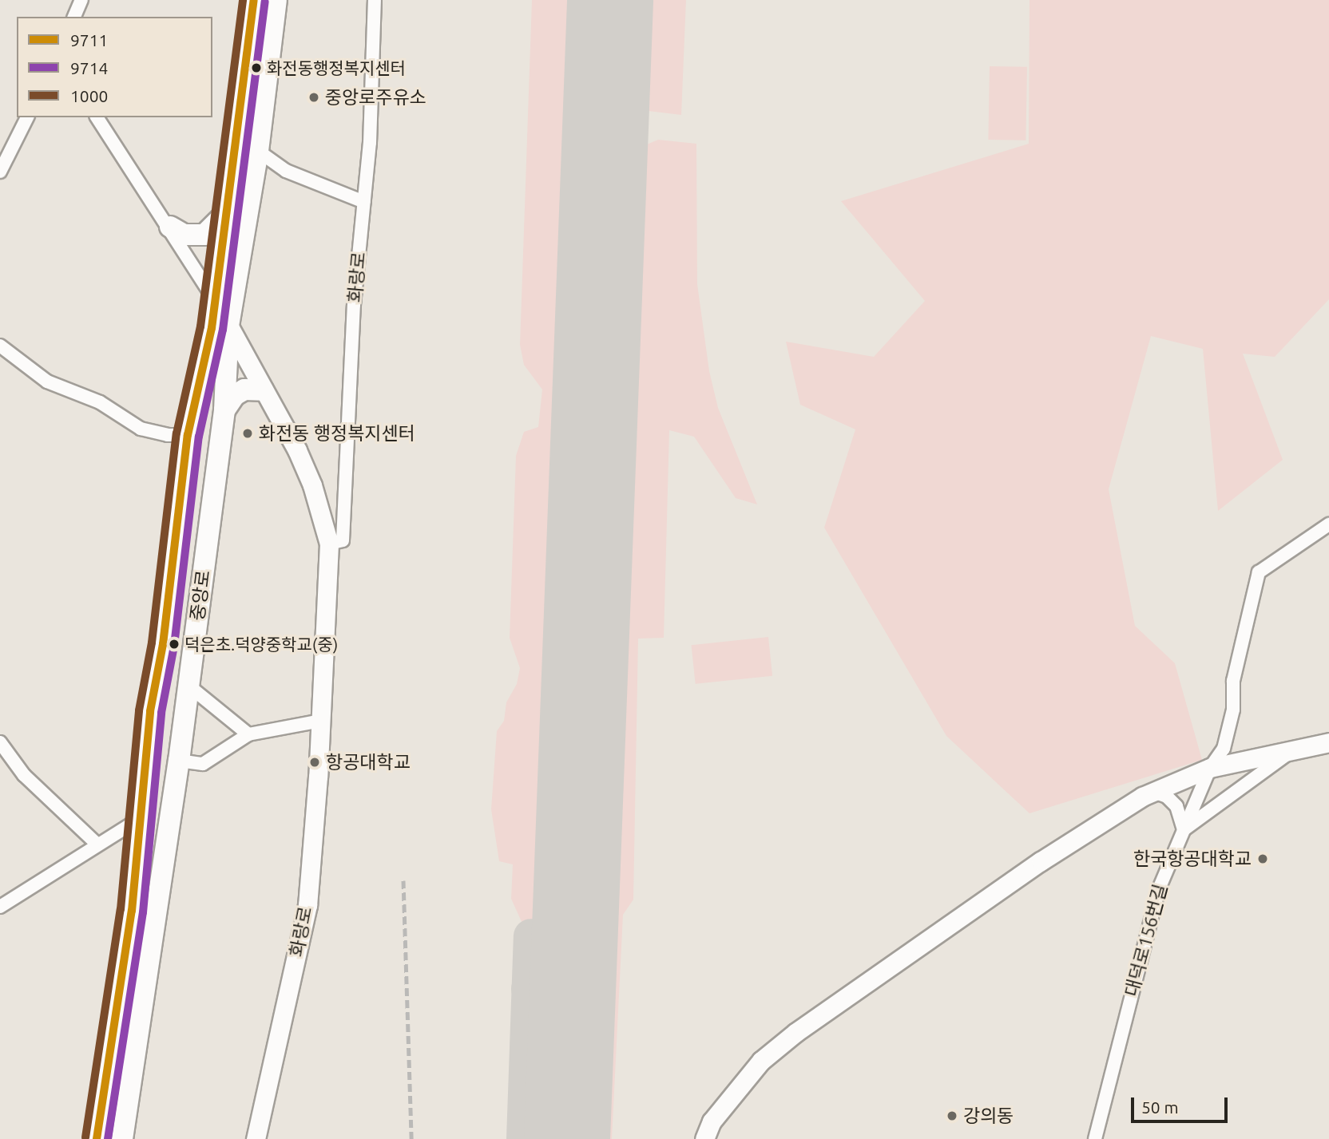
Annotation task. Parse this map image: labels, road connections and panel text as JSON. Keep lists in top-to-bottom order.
{
  "streets": {
    "main road": ["화랑로", "중앙로"],
    "street": ["대덕로156번길"]
  },
  "crossings": [
    ["화랑로", "중앙로"]
  ],
  "places": [
    "화전동행정복지센터",
    "중앙로주유소",
    "화전동 행정복지센터",
    "덕은초.덕양중학교(중)",
    "항공대학교",
    "한국항공대학교",
    "강의동"
  ],
  "lines": ["transit line 9711", "transit line 1000", "transit line 9714"],
  "legend": ["9711", "9714", "1000"],
  "scale_bar": "50 m"
}
